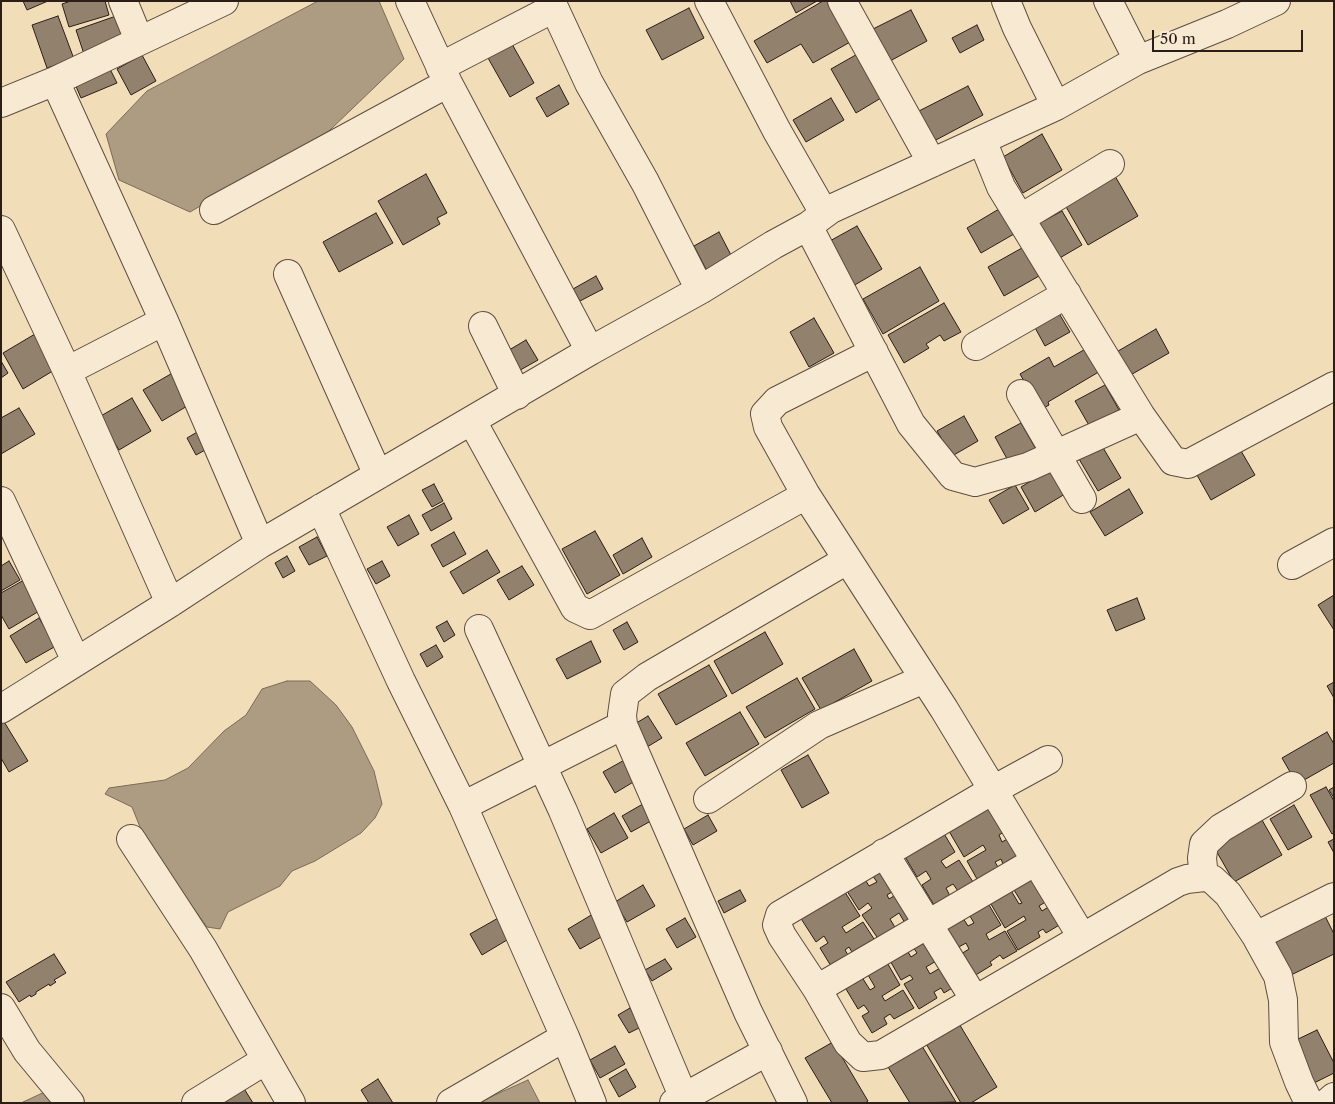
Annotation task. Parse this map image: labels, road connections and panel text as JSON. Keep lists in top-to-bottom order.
{
  "scale_bar": "50 m"
}
